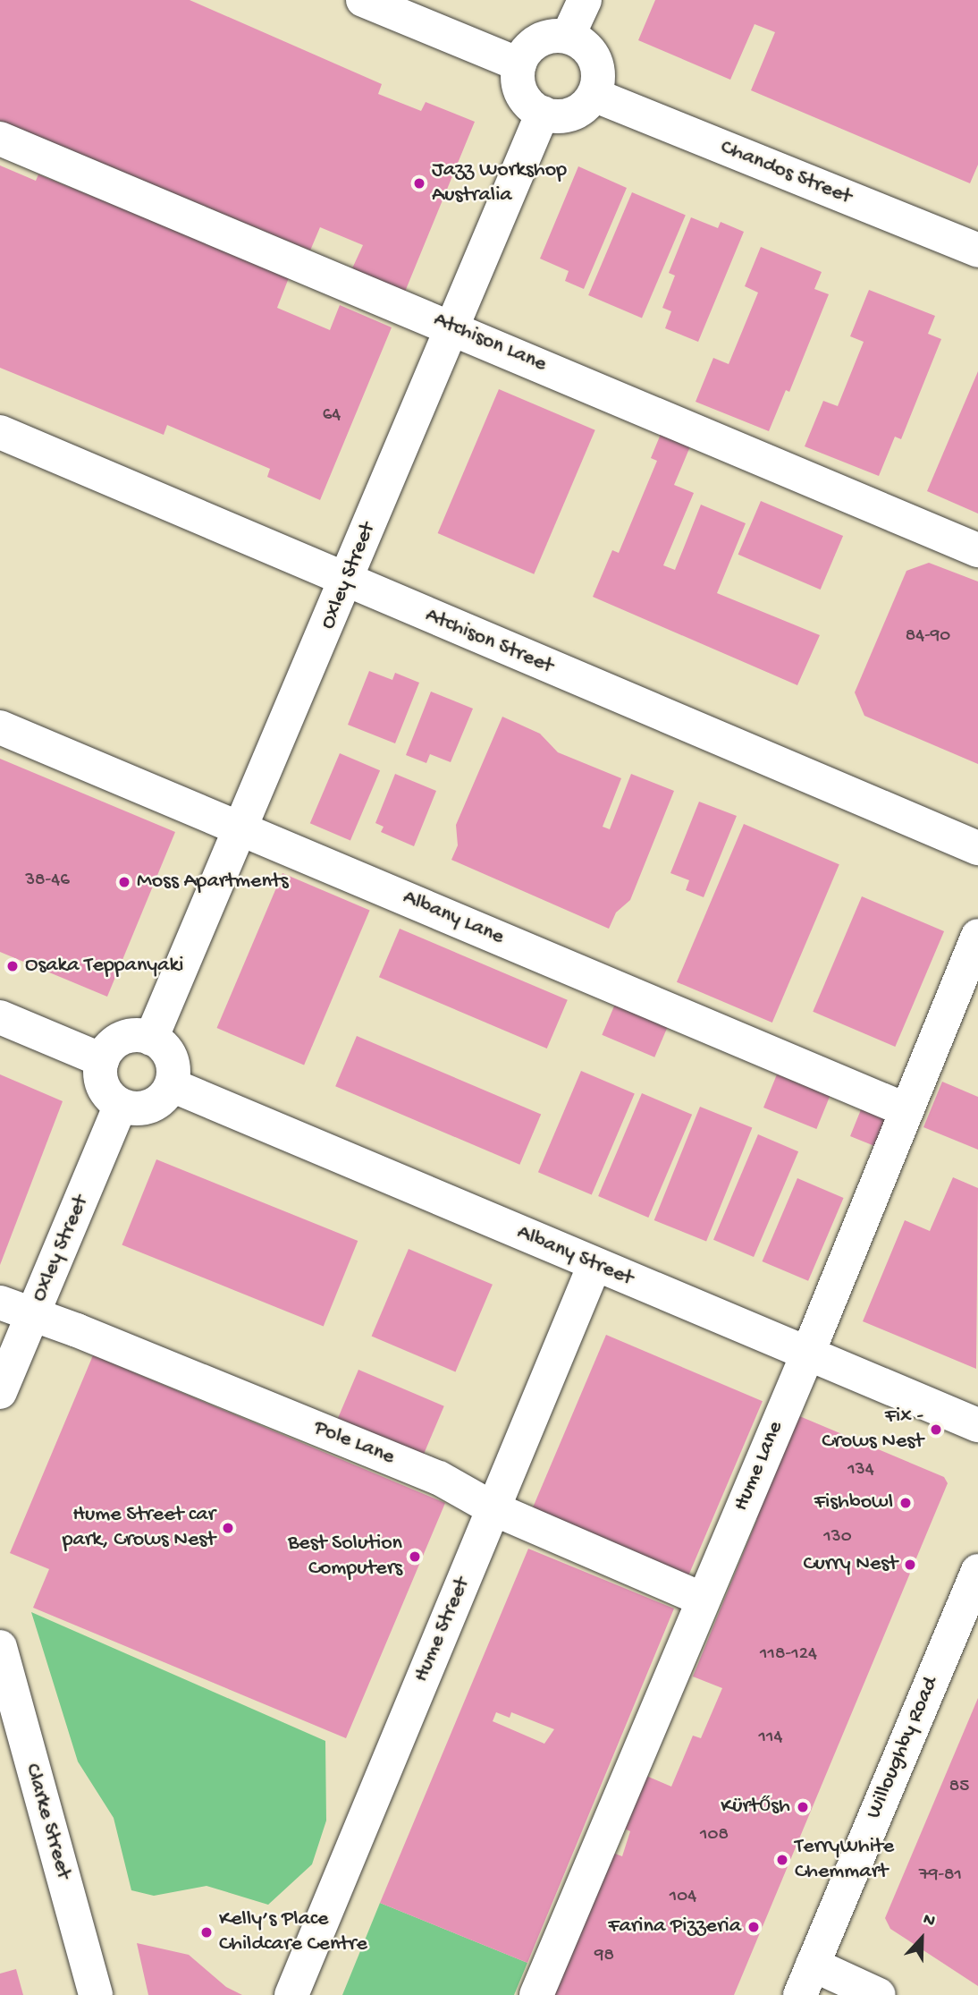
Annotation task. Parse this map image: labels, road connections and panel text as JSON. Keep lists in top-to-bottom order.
{
  "streets": {
    "street": [
      "Chandos Street",
      "Atchison Lane",
      "Oxley Street",
      "Atchison Street",
      "Albany Lane",
      "Albany Street",
      "Pole Lane",
      "Hume Lane",
      "Hume Street",
      "Willoughby Road",
      "Clarke Street"
    ]
  },
  "crossings": [
    ["Chandos Street", "Oxley Street"],
    ["Atchison Lane", "Oxley Street"],
    ["Oxley Street", "Atchison Street"],
    ["Oxley Street", "Albany Lane"],
    ["Oxley Street", "Albany Street"],
    ["Oxley Street", "Pole Lane"],
    ["Albany Lane", "Hume Lane"],
    ["Albany Street", "Hume Lane"],
    ["Albany Street", "Hume Street"],
    ["Pole Lane", "Hume Lane"],
    ["Pole Lane", "Hume Street"]
  ],
  "places": [
    "Jazz Workshop Australia",
    "Moss Apartments",
    "Osaka Teppanyaki",
    "Fix - Crows Nest",
    "Fishbowl",
    "Hume Street car park, Crows Nest",
    "Best Solution Computers",
    "Curry Nest",
    "Kürtősh",
    "TerryWhite Chemmart",
    "Farina Pizzeria",
    "Kelly’s Place Childcare Centre"
  ],
  "house_numbers": [
    "64",
    "84-90",
    "38-46",
    "134",
    "130",
    "118-124",
    "114",
    "85",
    "108",
    "79-81",
    "104",
    "98"
  ],
  "north": "top"
}
